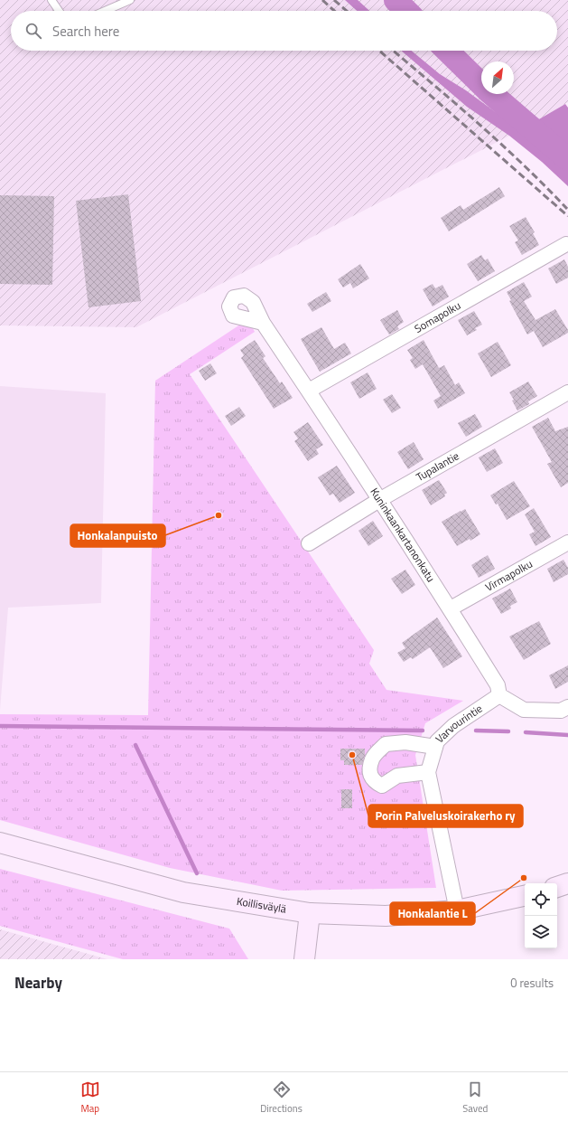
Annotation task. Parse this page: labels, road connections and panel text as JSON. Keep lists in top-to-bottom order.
{
  "streets": {
    "main road": ["Koillisväylä"],
    "street": [
      "Somapolku",
      "Tupalantie",
      "Kuninkaankartanonkatu",
      "Virmapolku",
      "Varvourintie"
    ]
  },
  "crossings": [
    ["Somapolku", "Kuninkaankartanonkatu"],
    ["Tupalantie", "Kuninkaankartanonkatu"],
    ["Kuninkaankartanonkatu", "Virmapolku"],
    ["Kuninkaankartanonkatu", "Varvourintie"],
    ["Varvourintie", "Koillisväylä"]
  ],
  "places": ["Honkalanpuisto", "Porin Palveluskoirakerho ry", "Honkalantie L"],
  "north": "top right",
  "page": {
    "search": "Search here",
    "heading": ["Nearby", "0 results"],
    "nav": ["Map", "Directions", "Saved"]
  }
}
